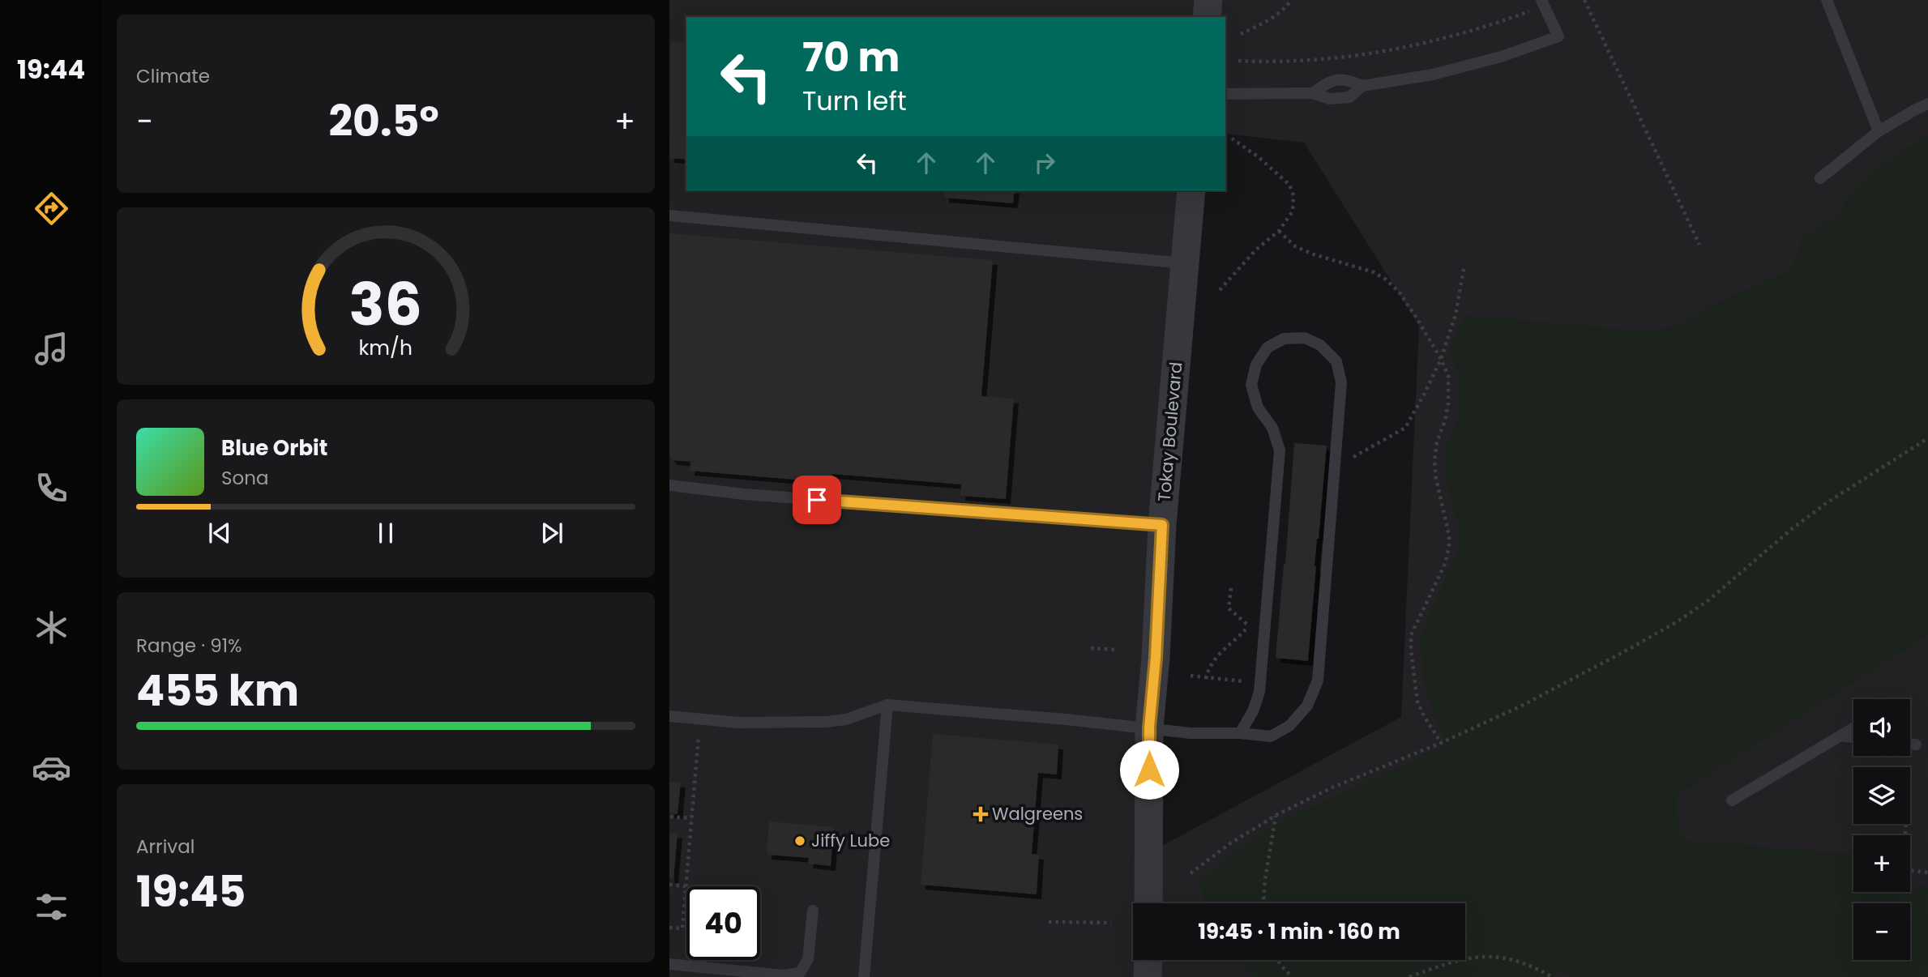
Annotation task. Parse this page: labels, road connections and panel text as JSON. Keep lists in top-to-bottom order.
{
  "streets": {
    "street": ["Tokay Boulevard"]
  },
  "places": {
    "health": ["Walgreens"],
    "other": ["Jiffy Lube"]
  },
  "page": {
    "tabs": "19:44",
    "tile": [
      "Climate",
      ["Range · 91%", "455 km"],
      ["Arrival", "19:45"]
    ],
    "turn": ["70 m", "Turn left"],
    "heat": ["−", "20.5°", "+"],
    "song": ["Blue Orbit", "Sona"],
    "map_buttons": ["+", "−"],
    "limit": "40",
    "trip": "19:45 · 1 min · 160 m",
    "gauge": ["36", "km/h"]
  }
}
